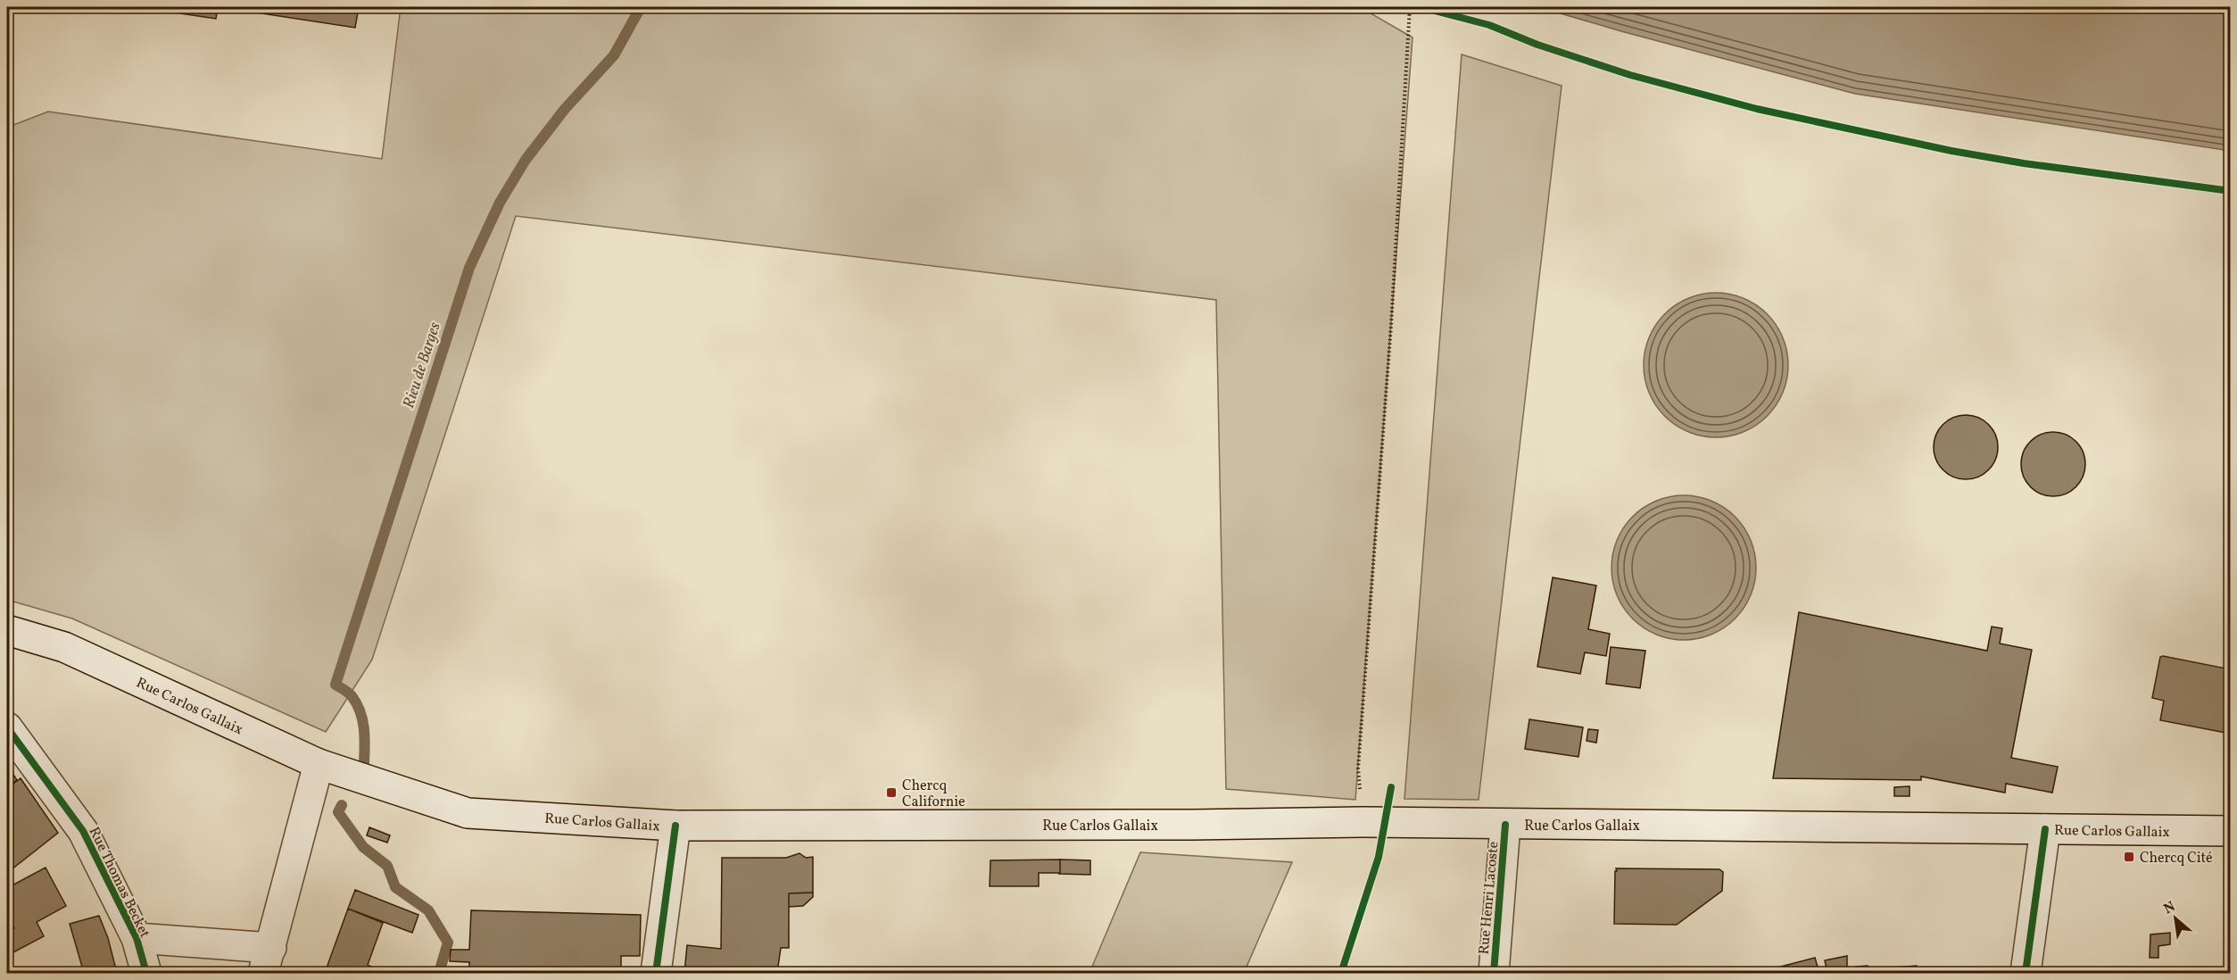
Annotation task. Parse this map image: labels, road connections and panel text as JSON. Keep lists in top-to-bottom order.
{
  "streets": {
    "main road": ["Rue Carlos Gallaix", "Rue Thomas Becket", "Rue Henri Lacoste"]
  },
  "crossings": [
    ["Rue Carlos Gallaix", "Rue Henri Lacoste"]
  ],
  "water": ["Rieu de Barges"],
  "places": {
    "transit": ["Chercq Californie", "Chercq Cité"]
  },
  "north": "top left"
}
